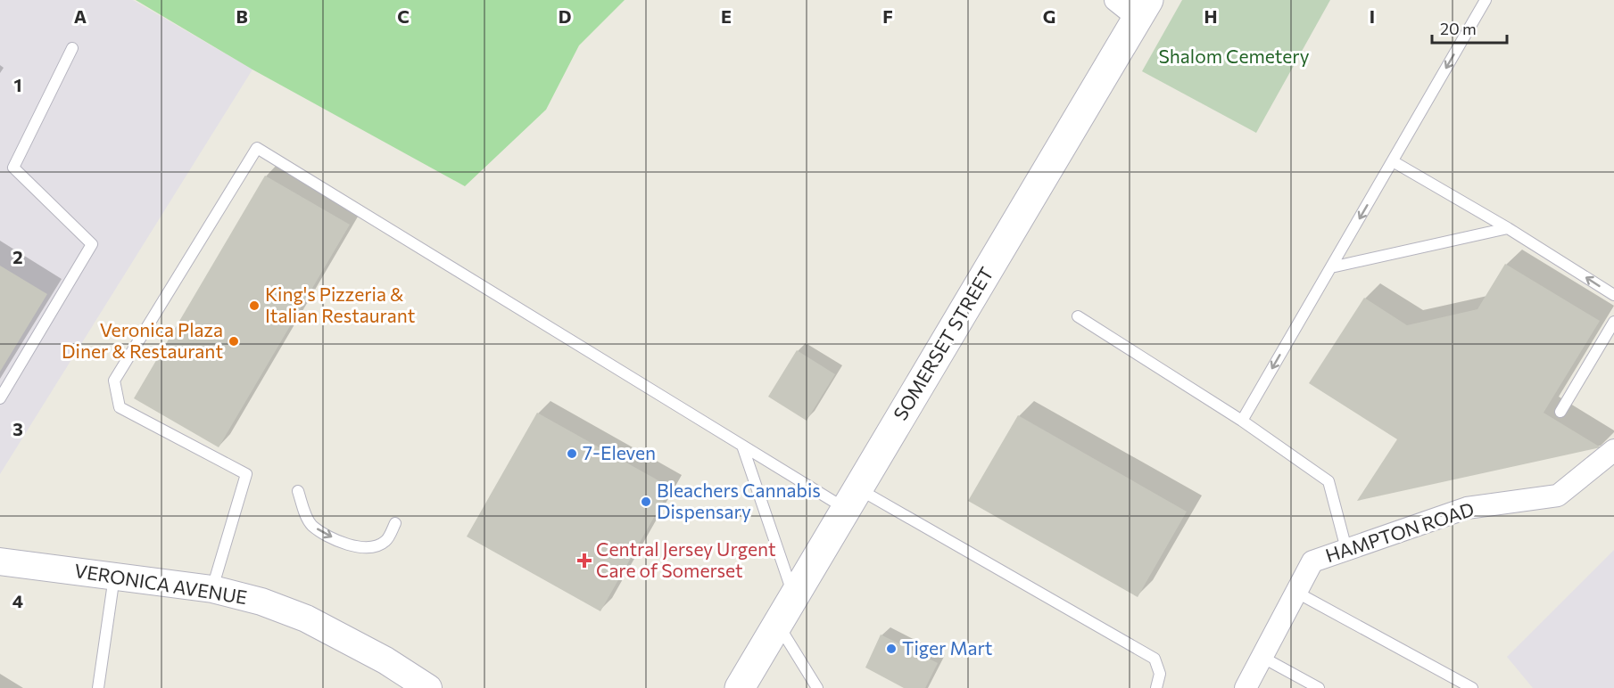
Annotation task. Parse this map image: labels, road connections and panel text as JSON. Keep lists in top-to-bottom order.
{
  "streets": {
    "main road": ["SOMERSET STREET"],
    "street": ["HAMPTON ROAD", "VERONICA AVENUE"]
  },
  "parks": ["Shalom Cemetery"],
  "places": {
    "other": [
      "King's Pizzeria & Italian Restaurant",
      "Veronica Plaza Diner & Restaurant",
      "7-Eleven",
      "Bleachers Cannabis Dispensary",
      "Tiger Mart"
    ],
    "health": ["Central Jersey Urgent Care of Somerset"]
  },
  "scale_bar": "20 m",
  "grid": {
    "columns": [
      "A",
      "B",
      "C",
      "D",
      "E",
      "F",
      "G",
      "H",
      "I"
    ],
    "rows": [
      "1",
      "2",
      "3",
      "4"
    ]
  }
}
